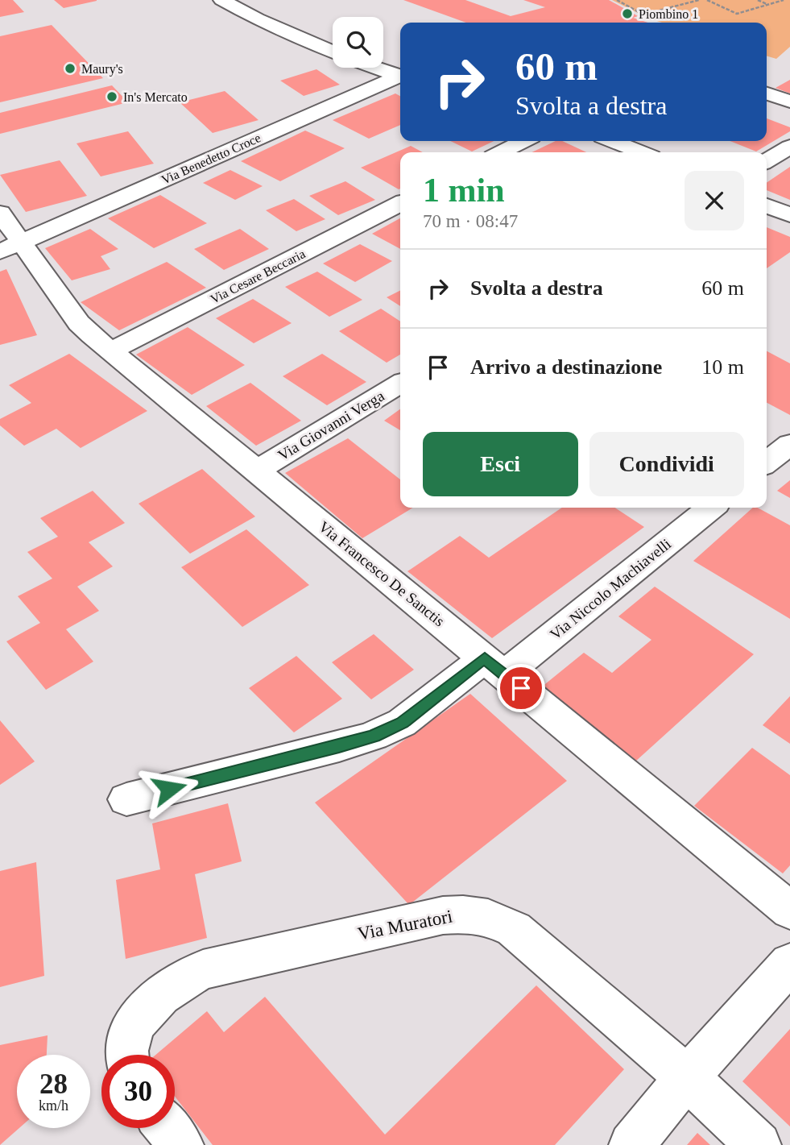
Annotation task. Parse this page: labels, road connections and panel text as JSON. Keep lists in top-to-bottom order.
{
  "streets": {
    "street": [
      "Via Benedetto Croce",
      "Via Cesare Beccaria",
      "Via Giovanni Verga",
      "Via Francesco De Sanctis",
      "Via Niccolo Machiavelli",
      "Via Muratori"
    ]
  },
  "crossings": [
    ["Via Benedetto Croce", "Via Francesco De Sanctis"],
    ["Via Cesare Beccaria", "Via Francesco De Sanctis"],
    ["Via Giovanni Verga", "Via Francesco De Sanctis"],
    ["Via Francesco De Sanctis", "Via Niccolo Machiavelli"]
  ],
  "places": ["Piombino 1", "Maury's", "In's Mercato"],
  "page": {
    "turn": ["60 m", "Svolta a destra"],
    "heading": ["1 min", "70 m · 08:47"],
    "list": [
      {
        "name": "Svolta a destra",
        "value": "60 m"
      },
      {
        "name": "Arrivo a destinazione",
        "value": "10 m"
      }
    ],
    "buttons": ["Esci", "Condividi"],
    "speed": "28 km/h",
    "limit": "30"
  }
}
